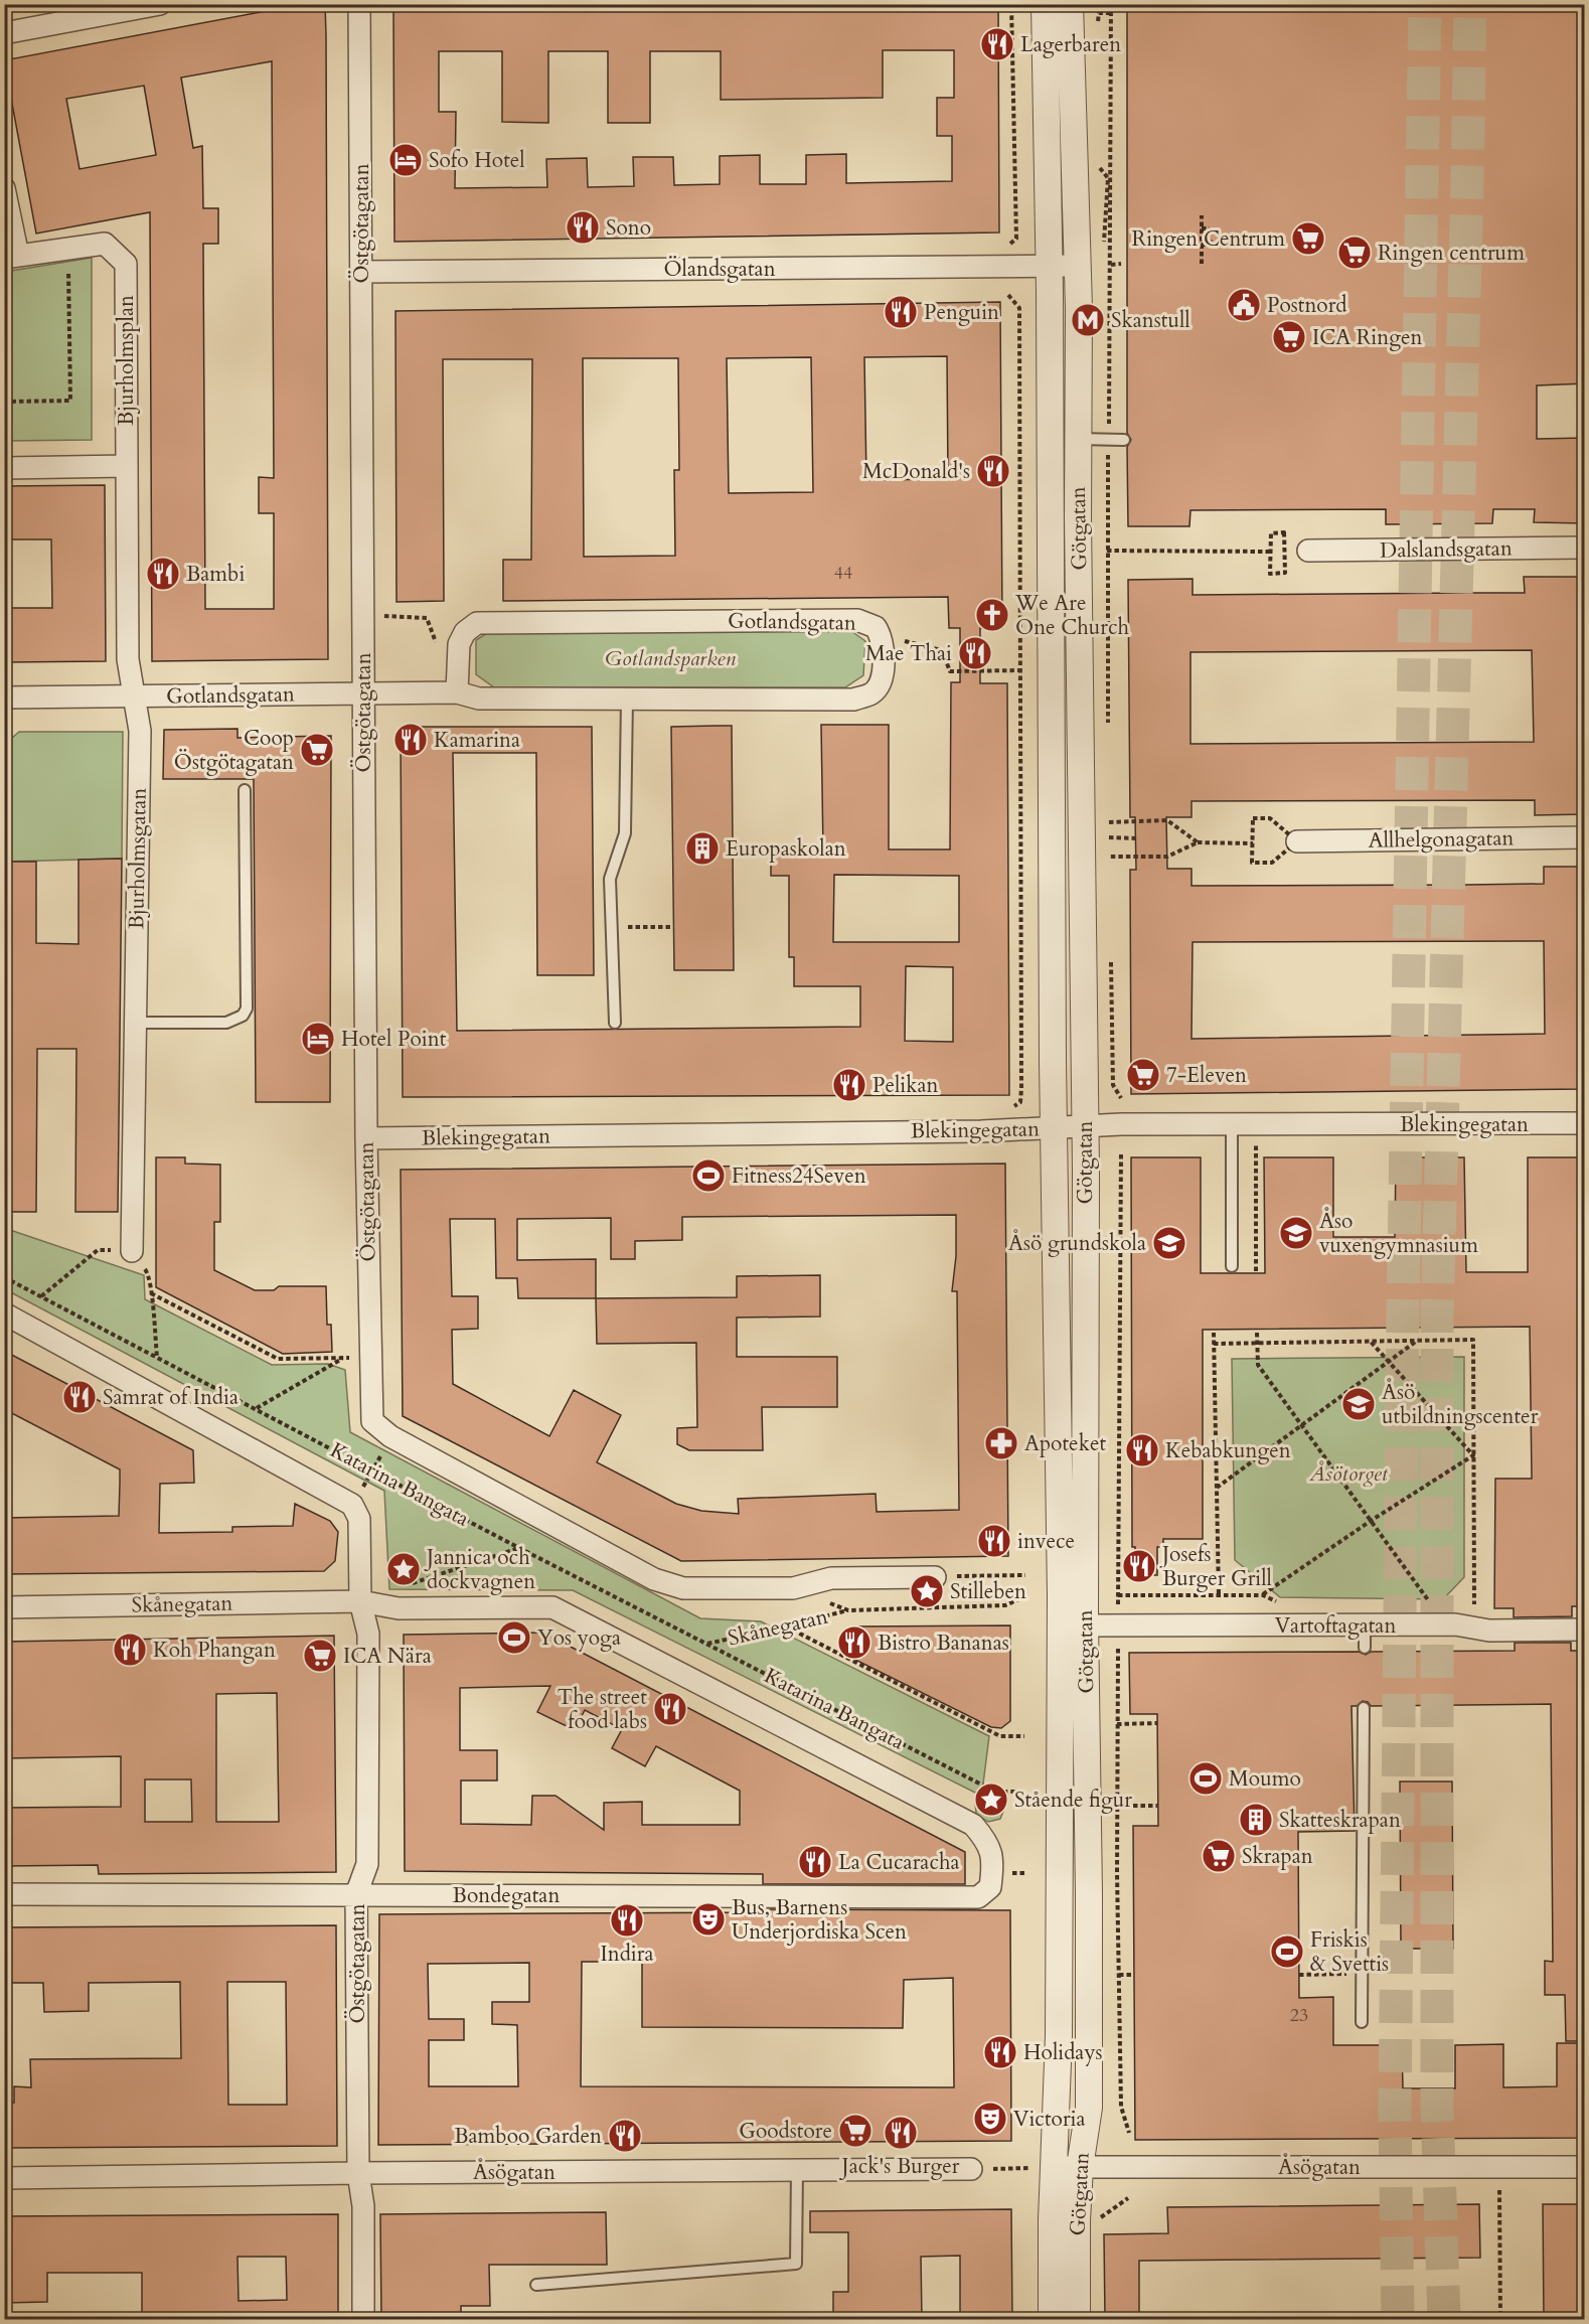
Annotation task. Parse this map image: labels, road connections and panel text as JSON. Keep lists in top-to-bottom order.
{
  "streets": {
    "street": [
      "Östgötagatan",
      "Ölandsgatan",
      "Bjurholmsplan",
      "Götgatan",
      "Dalslandsgatan",
      "Gotlandsgatan",
      "Allhelgonagatan",
      "Bjurholmsgatan",
      "Blekingegatan",
      "Katarina Bangata",
      "Skånegatan",
      "Vartoftagatan",
      "Bondegatan",
      "Åsögatan"
    ]
  },
  "crossings": [
    ["Östgötagatan", "Ölandsgatan"],
    ["Östgötagatan", "Gotlandsgatan"],
    ["Östgötagatan", "Blekingegatan"],
    ["Östgötagatan", "Katarina Bangata"],
    ["Östgötagatan", "Skånegatan"],
    ["Östgötagatan", "Bondegatan"],
    ["Östgötagatan", "Åsögatan"],
    ["Ölandsgatan", "Götgatan"],
    ["Bjurholmsplan", "Bjurholmsgatan"],
    ["Götgatan", "Blekingegatan"],
    ["Götgatan", "Vartoftagatan"],
    ["Götgatan", "Åsögatan"],
    ["Gotlandsgatan", "Bjurholmsgatan"],
    ["Katarina Bangata", "Skånegatan"],
    ["Katarina Bangata", "Bondegatan"]
  ],
  "parks": ["Gotlandsparken", "Åsötorget"],
  "places": {
    "restaurant": [
      "Lagerbaren",
      "Sono",
      "Penguin",
      "McDonald's",
      "Bambi",
      "Mae Thai",
      "Kamarina",
      "Pelikan",
      "Samrat of India",
      "Kebabkungen",
      "invece",
      "Josefs Burger Grill",
      "Bistro Bananas",
      "Koh Phangan",
      "The street food labs",
      "La Cucaracha",
      "Indira",
      "Holidays",
      "Jack's Burger",
      "Bamboo Garden"
    ],
    "hotel": ["Sofo Hotel", "Hotel Point"],
    "supermarket": [
      "Ringen Centrum",
      "Ringen centrum",
      "ICA Ringen",
      "Coop Östgötagatan",
      "7-Eleven",
      "ICA Nära",
      "Skrapan",
      "Goodstore"
    ],
    "public building": ["Postnord"],
    "metro station": ["Skanstull"],
    "church": ["We Are One Church"],
    "building": ["Europaskolan", "Skatteskrapan"],
    "sports": [
      "Fitness24Seven",
      "Yos yoga",
      "Moumo",
      "Friskis & Svettis"
    ],
    "school or university": ["Åso vuxengymnasium", "Åsö grundskola", "Åsö utbildningscenter"],
    "pharmacy": ["Apoteket"],
    "place": ["Jannica och dockvagnen", "Stilleben", "Stående figur"],
    "theatre": ["Bus, Barnens Underjordiska Scen", "Victoria"]
  },
  "house_numbers": ["44", "23"]
}
